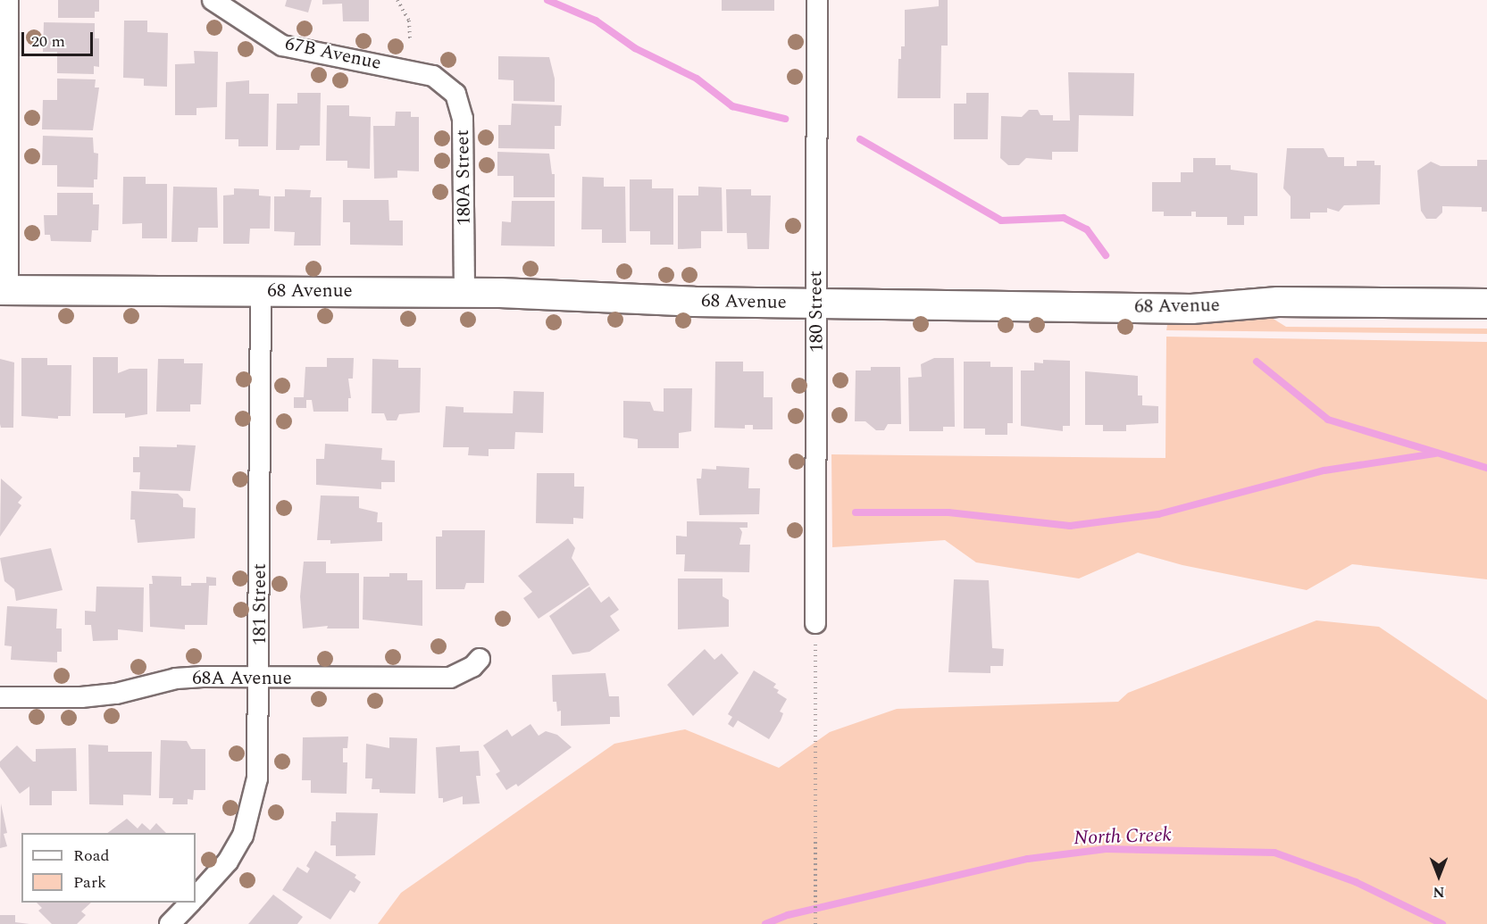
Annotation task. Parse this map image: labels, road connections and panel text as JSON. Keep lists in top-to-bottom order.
{
  "streets": {
    "street": [
      "67B Avenue",
      "180A Street",
      "68 Avenue",
      "180 Street",
      "181 Street",
      "68A Avenue"
    ]
  },
  "crossings": [
    ["67B Avenue", "180A Street"],
    ["180A Street", "68 Avenue"],
    ["68 Avenue", "180 Street"],
    ["68 Avenue", "181 Street"],
    ["181 Street", "68A Avenue"]
  ],
  "water": ["North Creek"],
  "legend": ["Road", "Park"],
  "scale_bar": "20 m",
  "north": "bottom"
}
